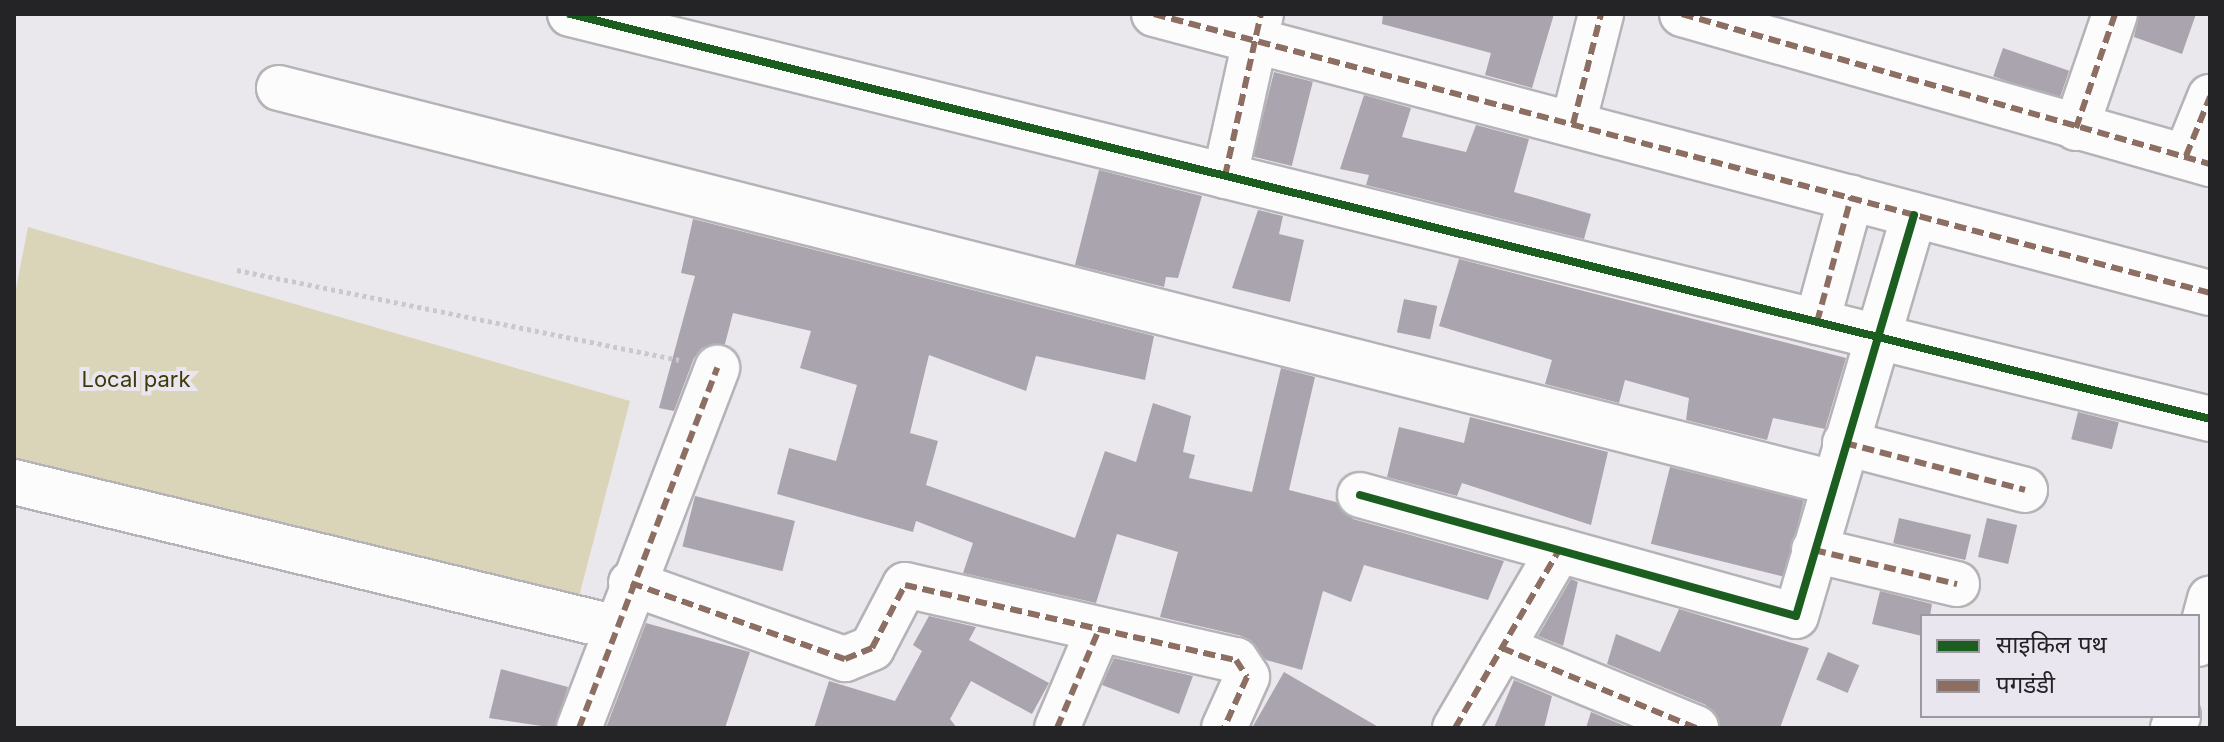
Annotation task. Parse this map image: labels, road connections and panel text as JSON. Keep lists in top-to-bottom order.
{
  "parks": ["Local park"],
  "legend": ["साइकिल पथ", "पगडंडी"]
}
